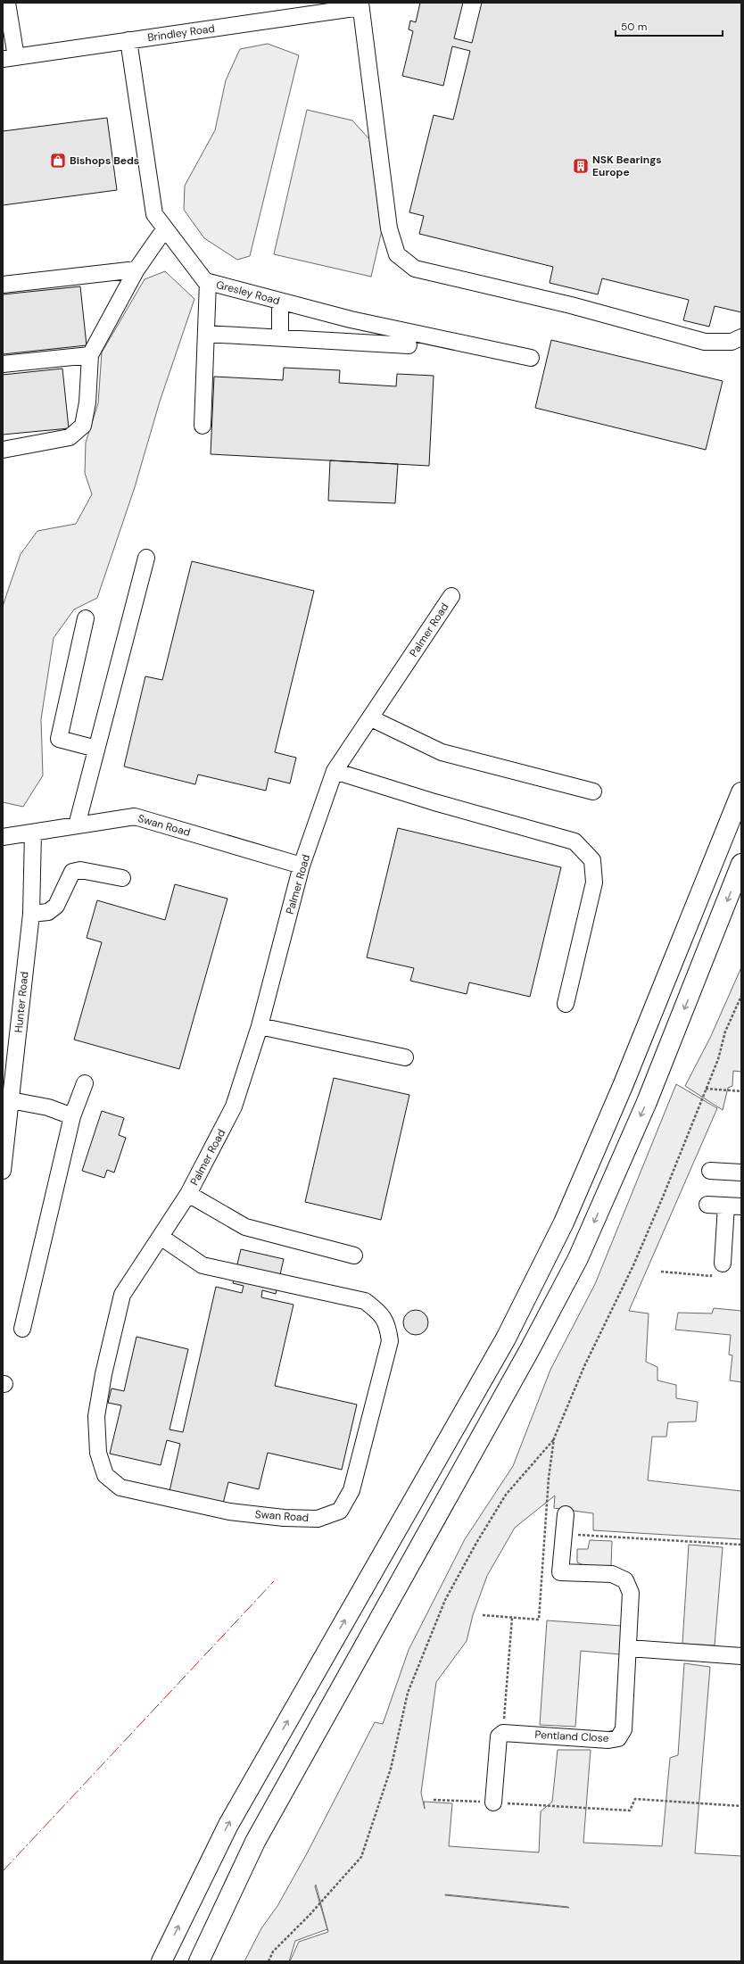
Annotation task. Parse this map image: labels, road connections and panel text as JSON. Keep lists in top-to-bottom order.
{
  "streets": {
    "street": [
      "Brindley Road",
      "Gresley Road",
      "Palmer Road",
      "Swan Road",
      "Hunter Road",
      "Pentland Close"
    ]
  },
  "crossings": [
    ["Brindley Road", "Gresley Road"],
    ["Palmer Road", "Swan Road"],
    ["Swan Road", "Hunter Road"]
  ],
  "places": {
    "shop": ["Bishops Beds"],
    "building": ["NSK Bearings Europe"]
  },
  "scale_bar": "50 m"
}
